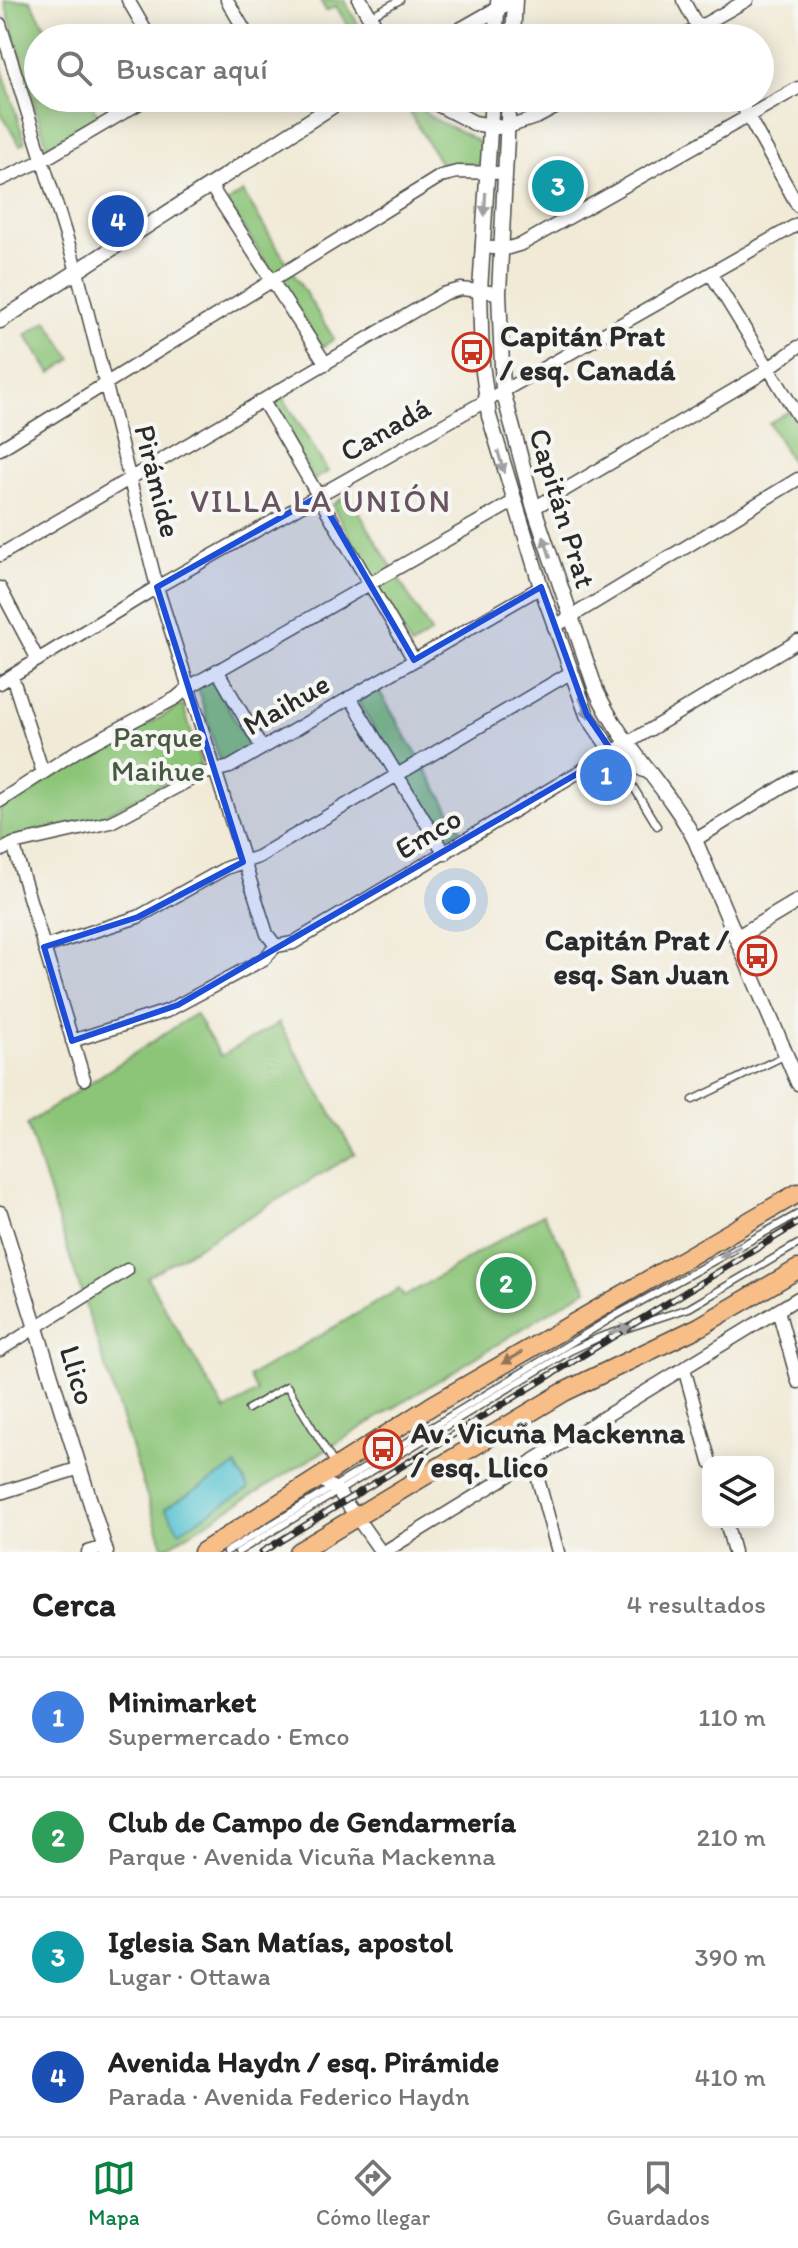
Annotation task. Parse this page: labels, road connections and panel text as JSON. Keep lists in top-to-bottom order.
{
  "streets": {
    "street": [
      "Canadá",
      "Pirámide",
      "Capitán Prat",
      "Maihue",
      "Emco",
      "Llico"
    ]
  },
  "crossings": [
    ["Canadá", "Pirámide"],
    ["Canadá", "Capitán Prat"],
    ["Pirámide", "Maihue"],
    ["Pirámide", "Emco"],
    ["Capitán Prat", "Maihue"],
    ["Capitán Prat", "Emco"]
  ],
  "districts": ["VILLA LA UNIÓN"],
  "parks": ["Parque Maihue"],
  "places": {
    "bus stop": ["Capitán Prat / esq. Canadá", "Capitán Prat / esq. San Juan", "Av. Vicuña Mackenna / esq. Llico"]
  },
  "page": {
    "search": "Buscar aquí",
    "pins": [
      "3",
      "4",
      "1",
      "2"
    ],
    "heading": ["Cerca", "4 resultados"],
    "list": [
      {
        "mark": "1",
        "name": "Minimarket",
        "note": "Supermercado · Emco",
        "value": "110 m"
      },
      {
        "mark": "2",
        "name": "Club de Campo de Gendarmería",
        "note": "Parque · Avenida Vicuña Mackenna",
        "value": "210 m"
      },
      {
        "mark": "3",
        "name": "Iglesia San Matías, apostol",
        "note": "Lugar · Ottawa",
        "value": "390 m"
      },
      {
        "mark": "4",
        "name": "Avenida Haydn / esq. Pirámide",
        "note": "Parada · Avenida Federico Haydn",
        "value": "410 m"
      }
    ],
    "nav": ["Mapa", "Cómo llegar", "Guardados"]
  }
}
